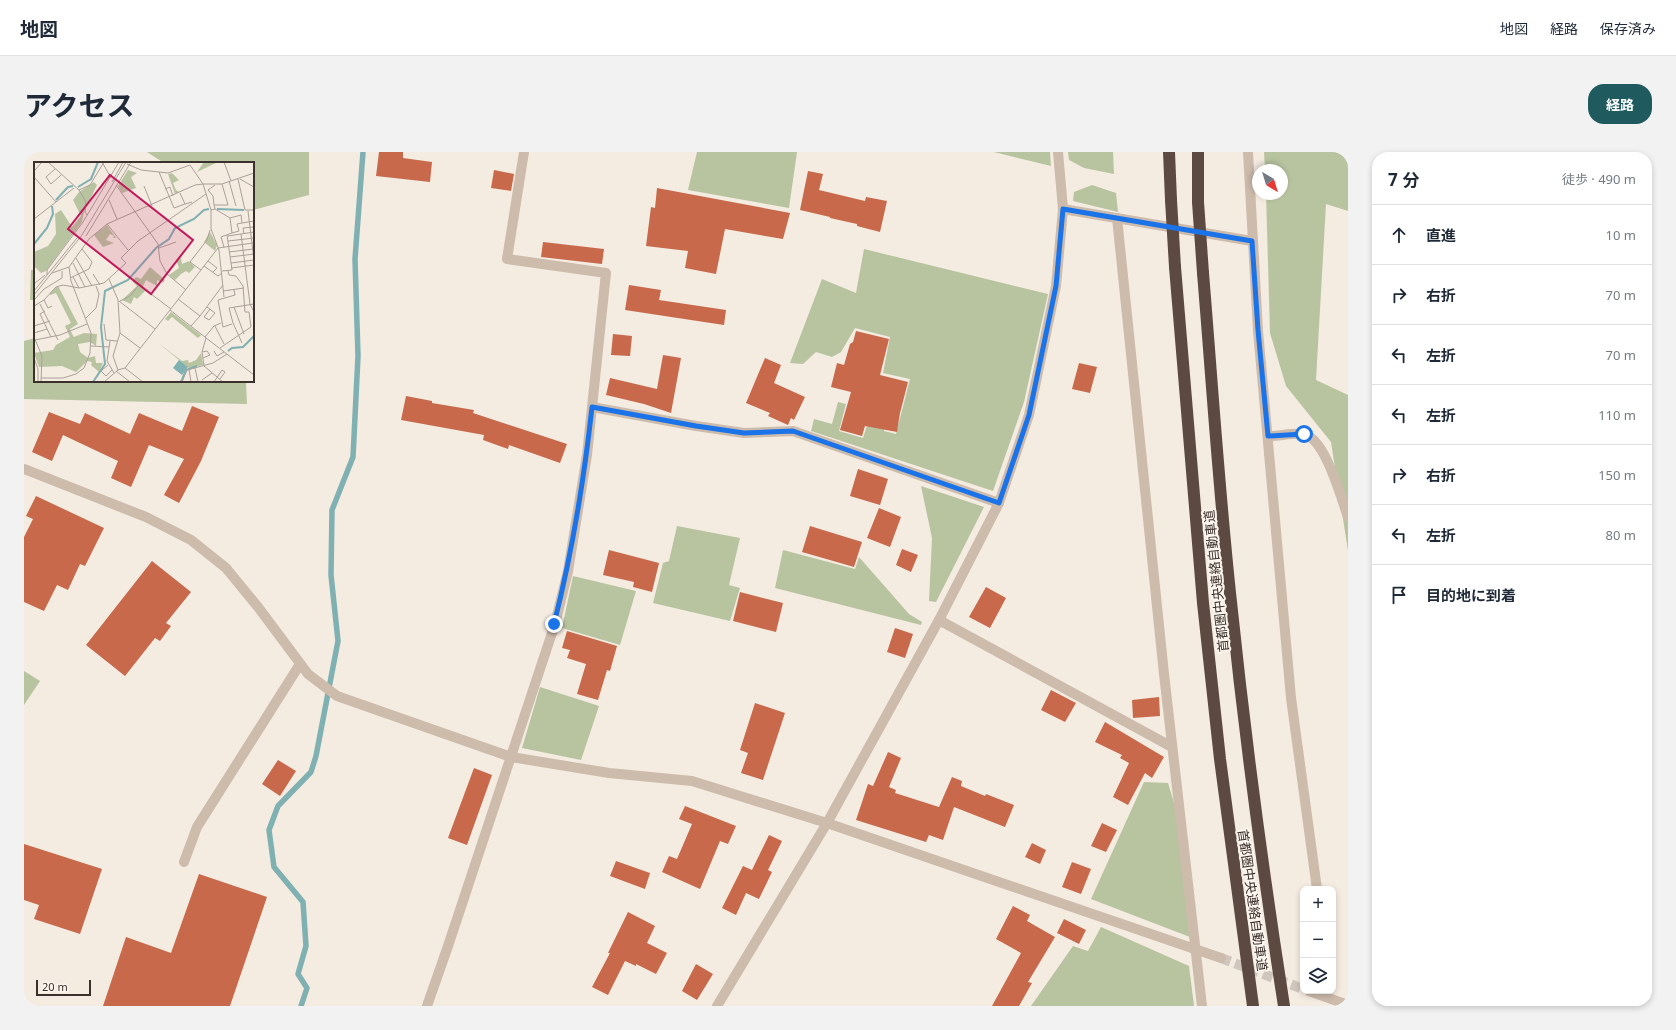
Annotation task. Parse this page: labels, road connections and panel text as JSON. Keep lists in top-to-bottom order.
{
  "streets": {
    "highway": ["首都圏中央連絡自動車道"]
  },
  "scale_bar": "20 m",
  "north": "bottom right",
  "page": {
    "header": "地図",
    "nav": ["地図", "経路", "保存済み"],
    "title": "アクセス",
    "buttons": "経路",
    "heading": ["7 分", "徒歩 · 490 m"],
    "list": [
      ["直進", "10 m"],
      ["右折", "70 m"],
      ["左折", "70 m"],
      ["左折", "110 m"],
      ["右折", "150 m"],
      ["左折", "80 m"],
      "目的地に到着"
    ],
    "map_buttons": ["+", "−"],
    "scale": "20 m"
  }
}
